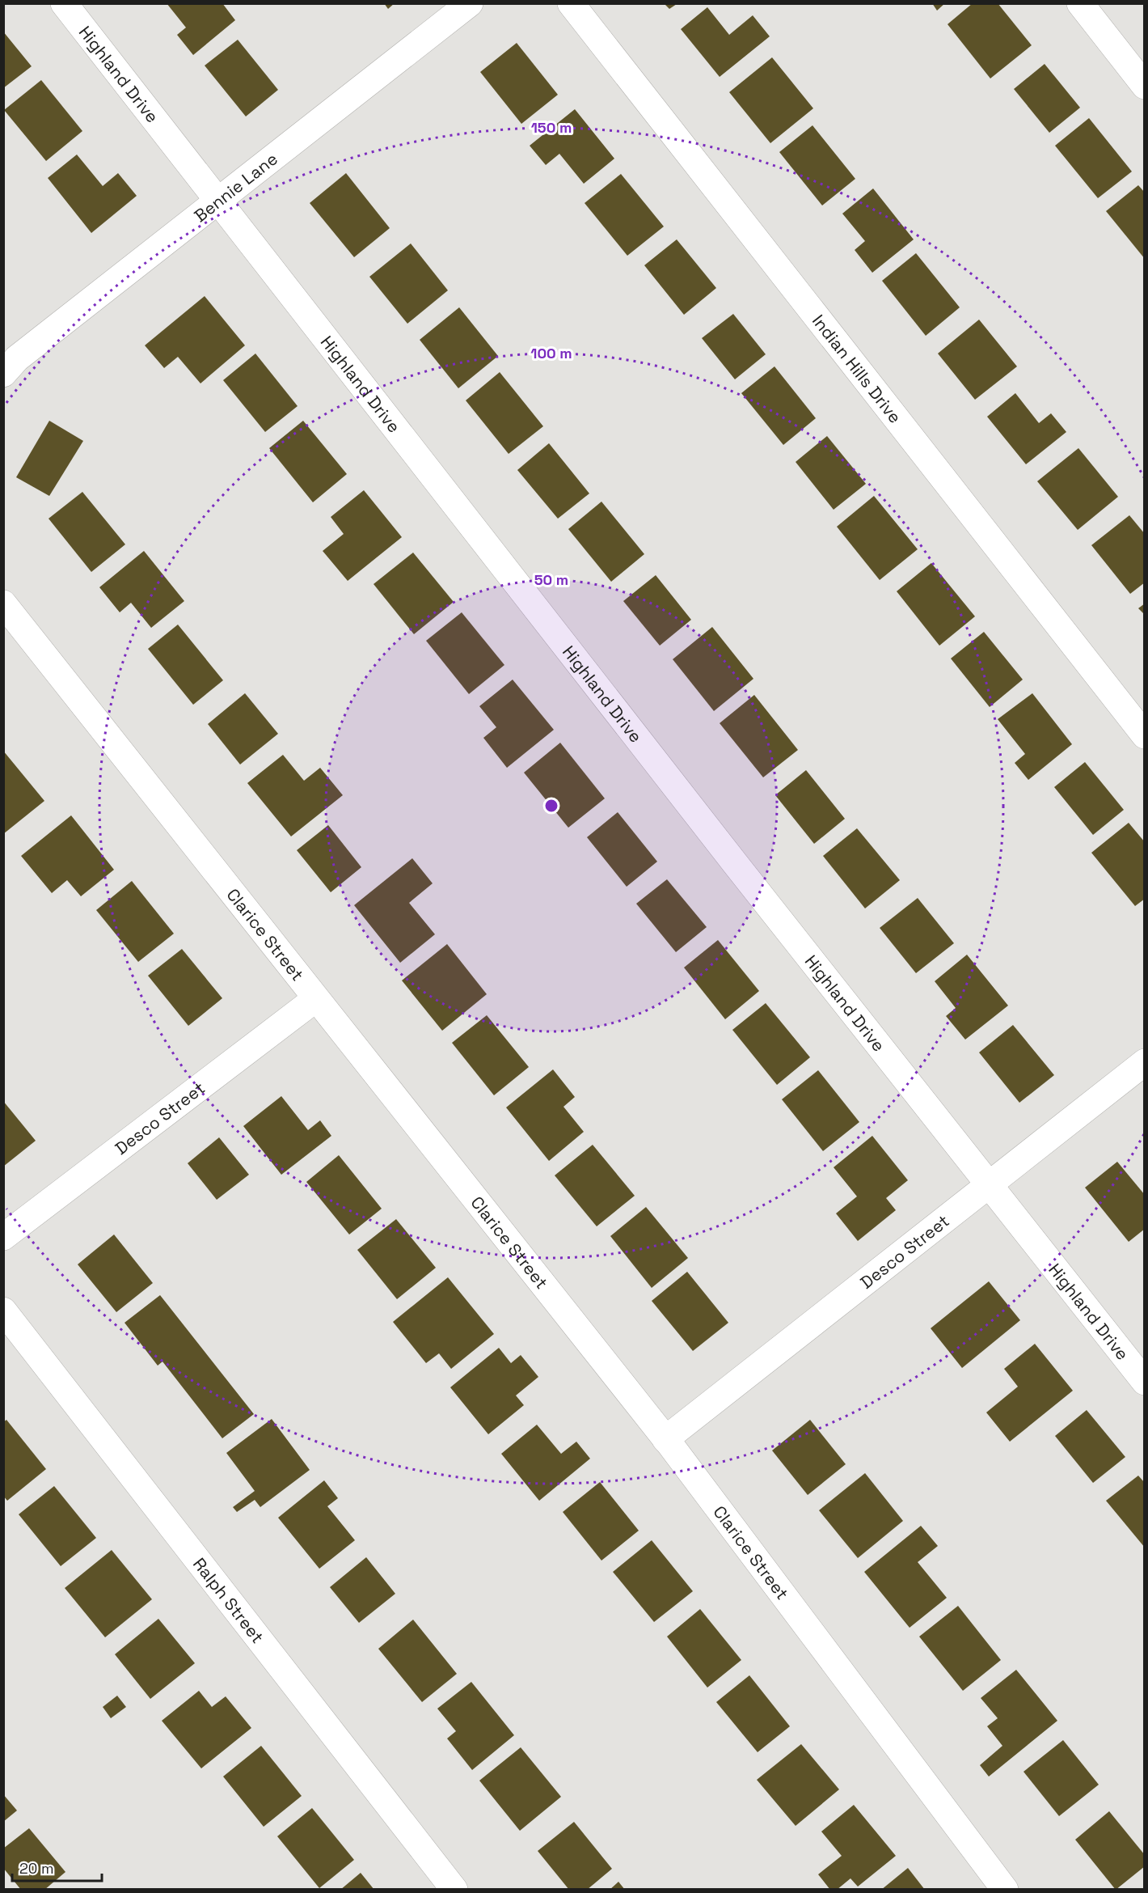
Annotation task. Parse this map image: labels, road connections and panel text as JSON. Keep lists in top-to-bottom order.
{
  "streets": {
    "street": [
      "Highland Drive",
      "Bennie Lane",
      "Indian Hills Drive",
      "Clarice Street",
      "Desco Street",
      "Ralph Street"
    ]
  },
  "crossings": [
    ["Highland Drive", "Bennie Lane"],
    ["Highland Drive", "Desco Street"],
    ["Clarice Street", "Desco Street"]
  ],
  "scale_bar": "20 m",
  "rings": ["150 m", "100 m", "50 m"]
}
